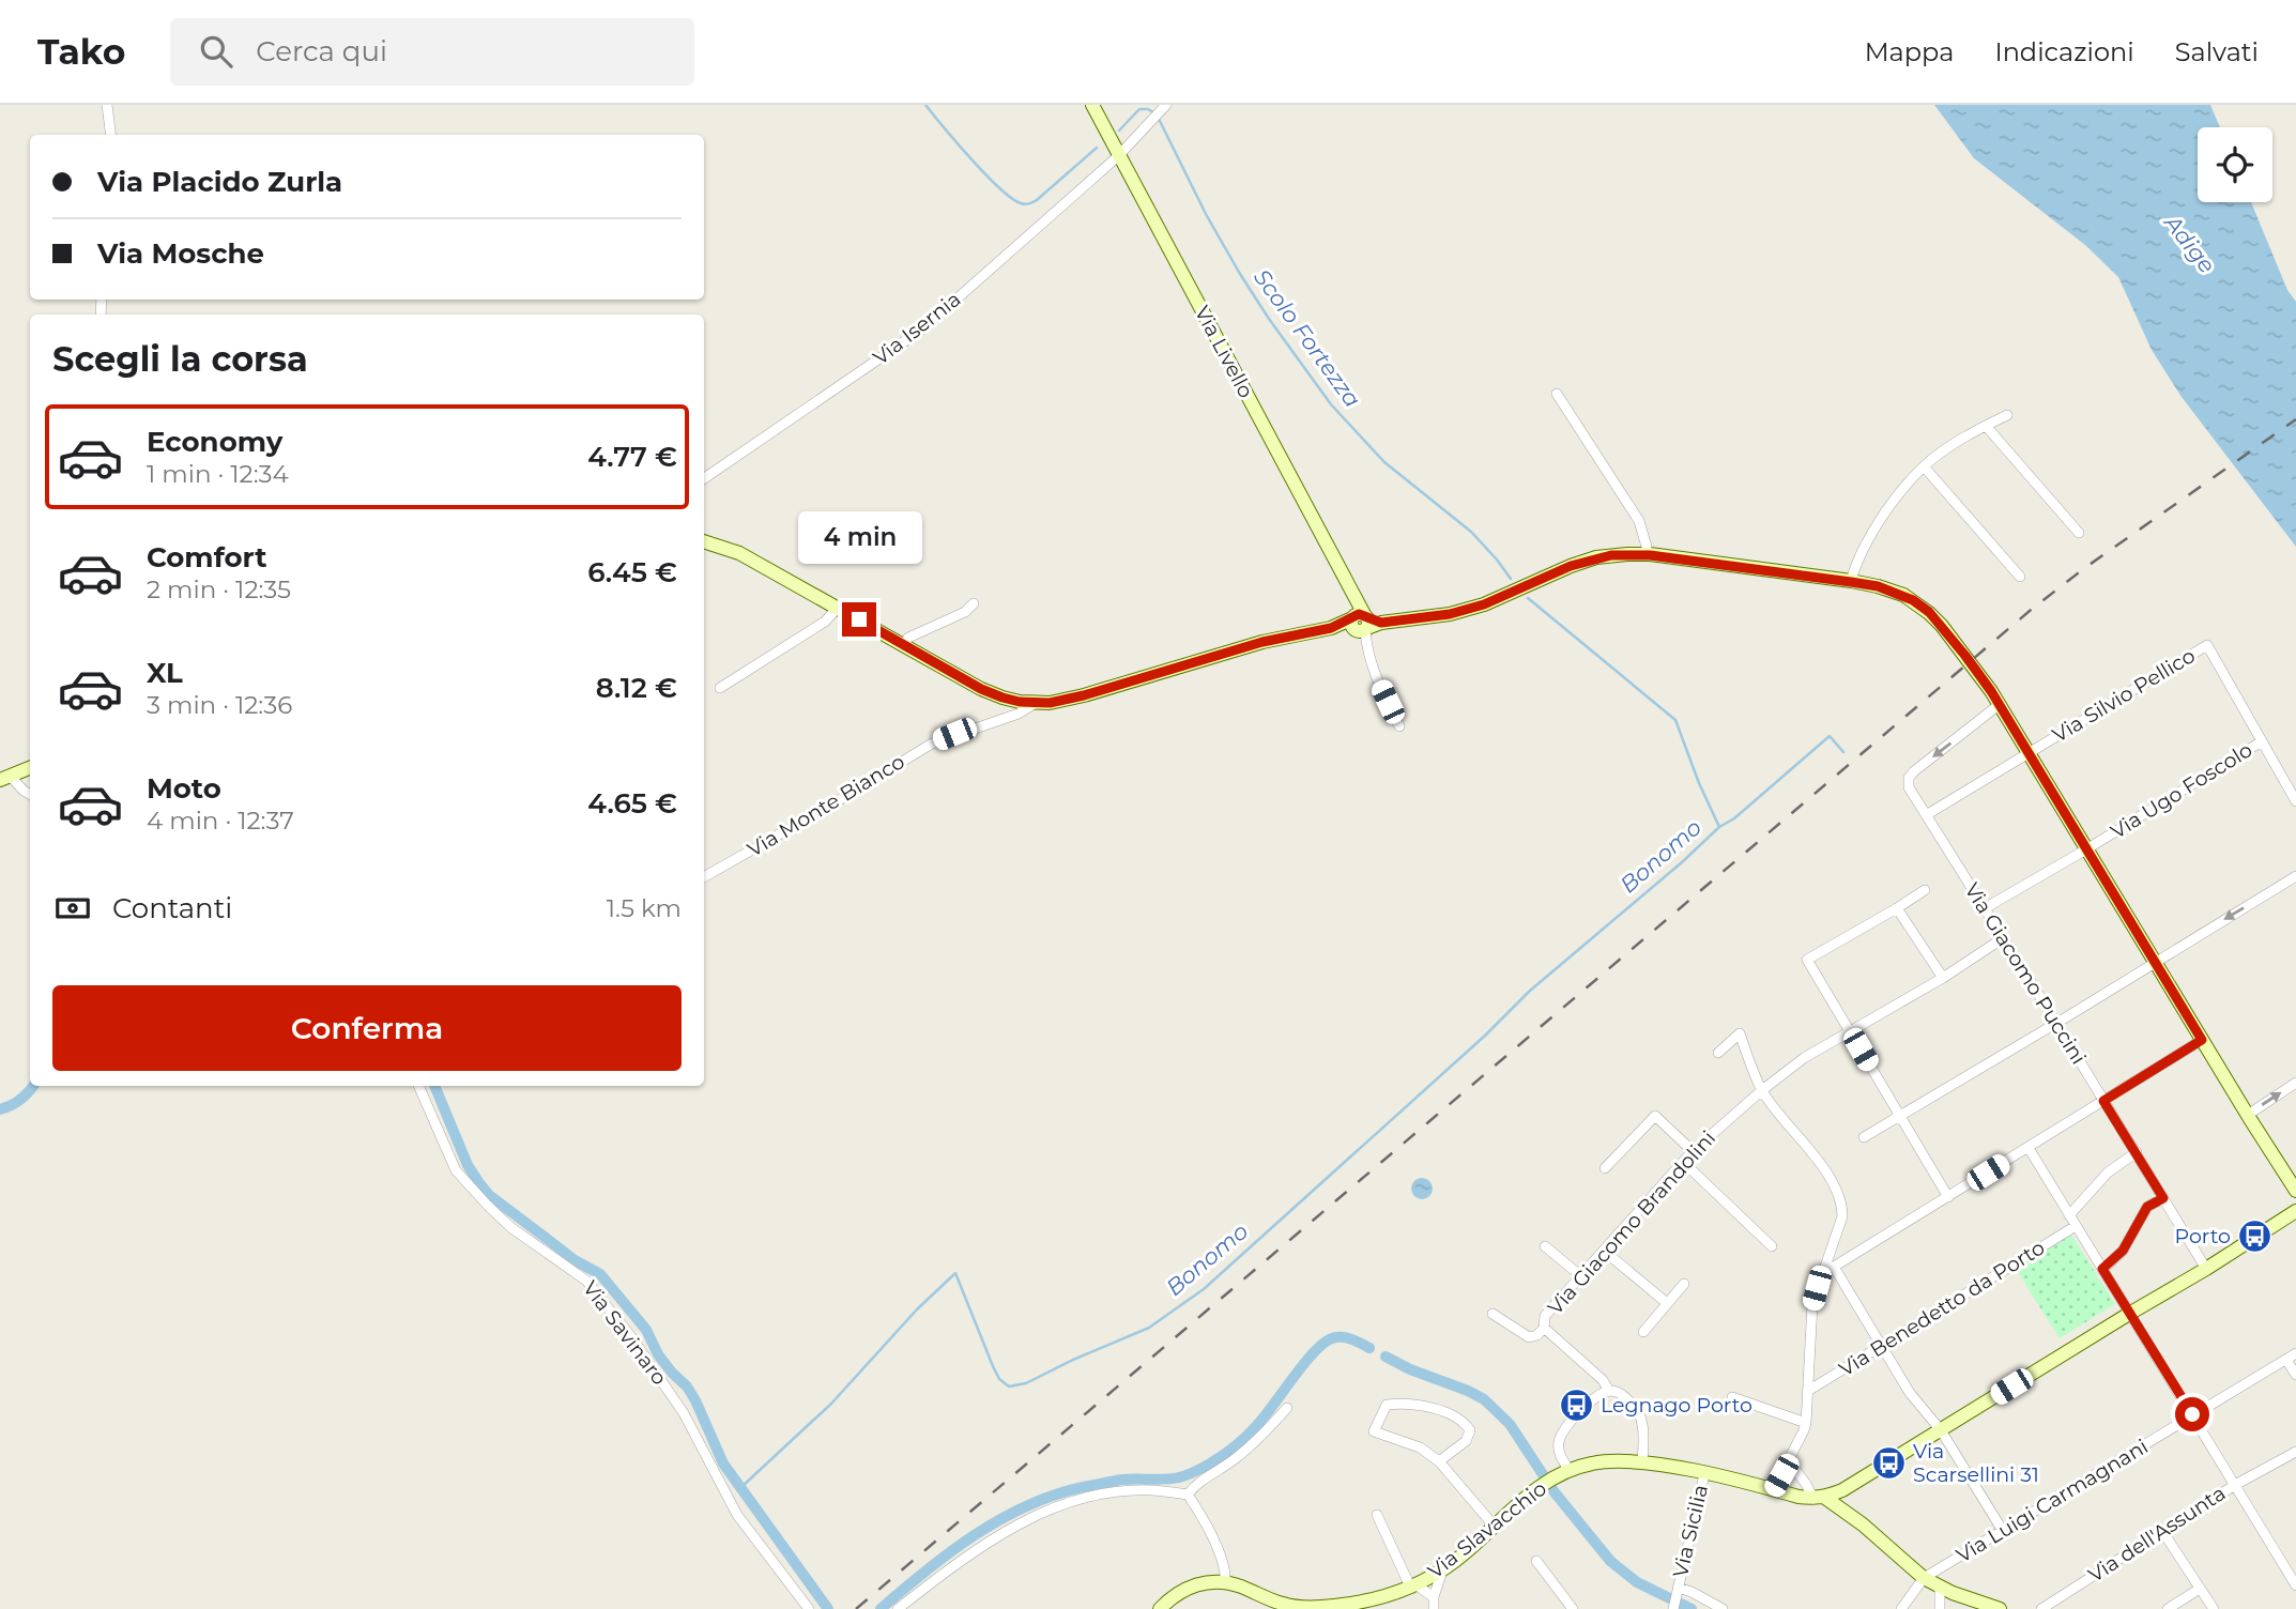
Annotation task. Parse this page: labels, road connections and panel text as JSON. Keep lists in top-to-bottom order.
{
  "streets": {
    "street": [
      "Via Isernia",
      "Via Livello",
      "Via Silvio Pellico",
      "Via Ugo Foscolo",
      "Via Monte Bianco",
      "Via Giacomo Puccini",
      "Via Giacomo Brandolini",
      "Via Benedetto da Porto",
      "Via Savinaro",
      "Via Luigi Carmagnani",
      "Via Slavacchio",
      "Via Sicilia",
      "Via dell'Assunta"
    ]
  },
  "crossings": [
    ["Via Isernia", "Via Livello"],
    ["Via Silvio Pellico", "Via Ugo Foscolo"],
    ["Via Silvio Pellico", "Via Giacomo Puccini"],
    ["Via Ugo Foscolo", "Via Giacomo Puccini"],
    ["Via Giacomo Puccini", "Via Giacomo Brandolini"],
    ["Via Giacomo Brandolini", "Via Slavacchio"],
    ["Via Slavacchio", "Via Sicilia"]
  ],
  "water": ["Adige", "Scolo Fortezza", "Bonomo"],
  "places": {
    "bus stop": ["Porto", "Legnago Porto", "Via Scarsellini 31"]
  },
  "page": {
    "header": "Tako",
    "search": "Cerca qui",
    "nav": ["Mappa", "Indicazioni", "Salvati"],
    "banner": ["Via Placido Zurla", "Via Mosche"],
    "heading": "Scegli la corsa",
    "list": [
      {
        "name": "Economy",
        "note": "1 min · 12:34",
        "value": "4.77 €"
      },
      {
        "name": "Comfort",
        "note": "2 min · 12:35",
        "value": "6.45 €"
      },
      {
        "name": "XL",
        "note": "3 min · 12:36",
        "value": "8.12 €"
      },
      {
        "name": "Moto",
        "note": "4 min · 12:37",
        "value": "4.65 €"
      }
    ],
    "bubble": "4 min",
    "pay": ["Contanti", "1.5 km"],
    "buttons": "Conferma"
  }
}
